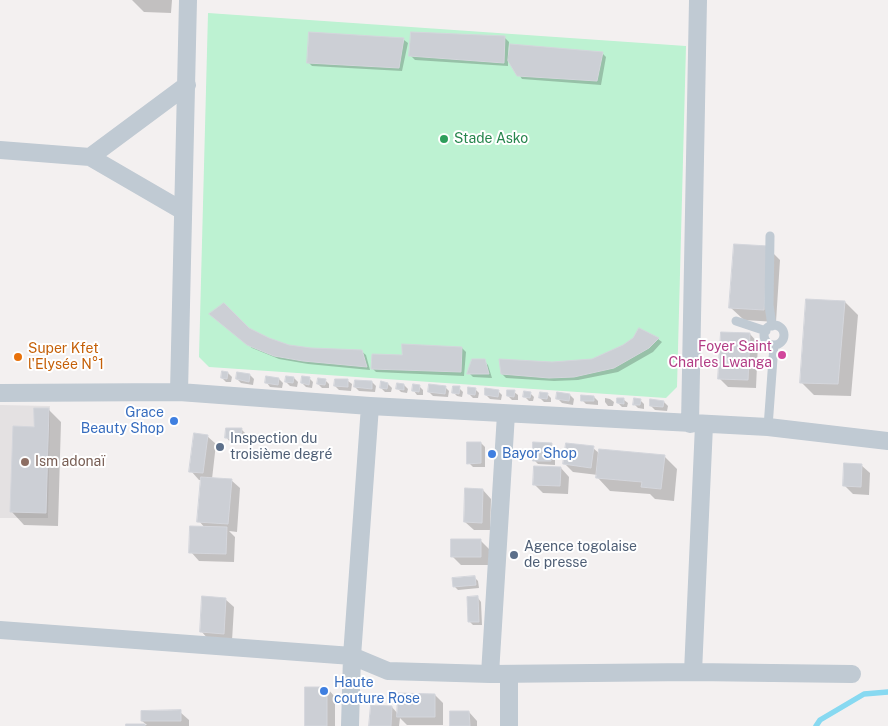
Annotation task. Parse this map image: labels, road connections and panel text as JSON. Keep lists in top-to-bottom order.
{
  "places": [
    "Stade Asko",
    "Foyer Saint Charles Lwanga",
    "Super Kfet l'Elysée N°1",
    "Grace Beauty Shop",
    "Inspection du troisième degré",
    "Bayor Shop",
    "Ism adonaï",
    "Agence togolaise de presse",
    "Haute couture Rose"
  ]
}
